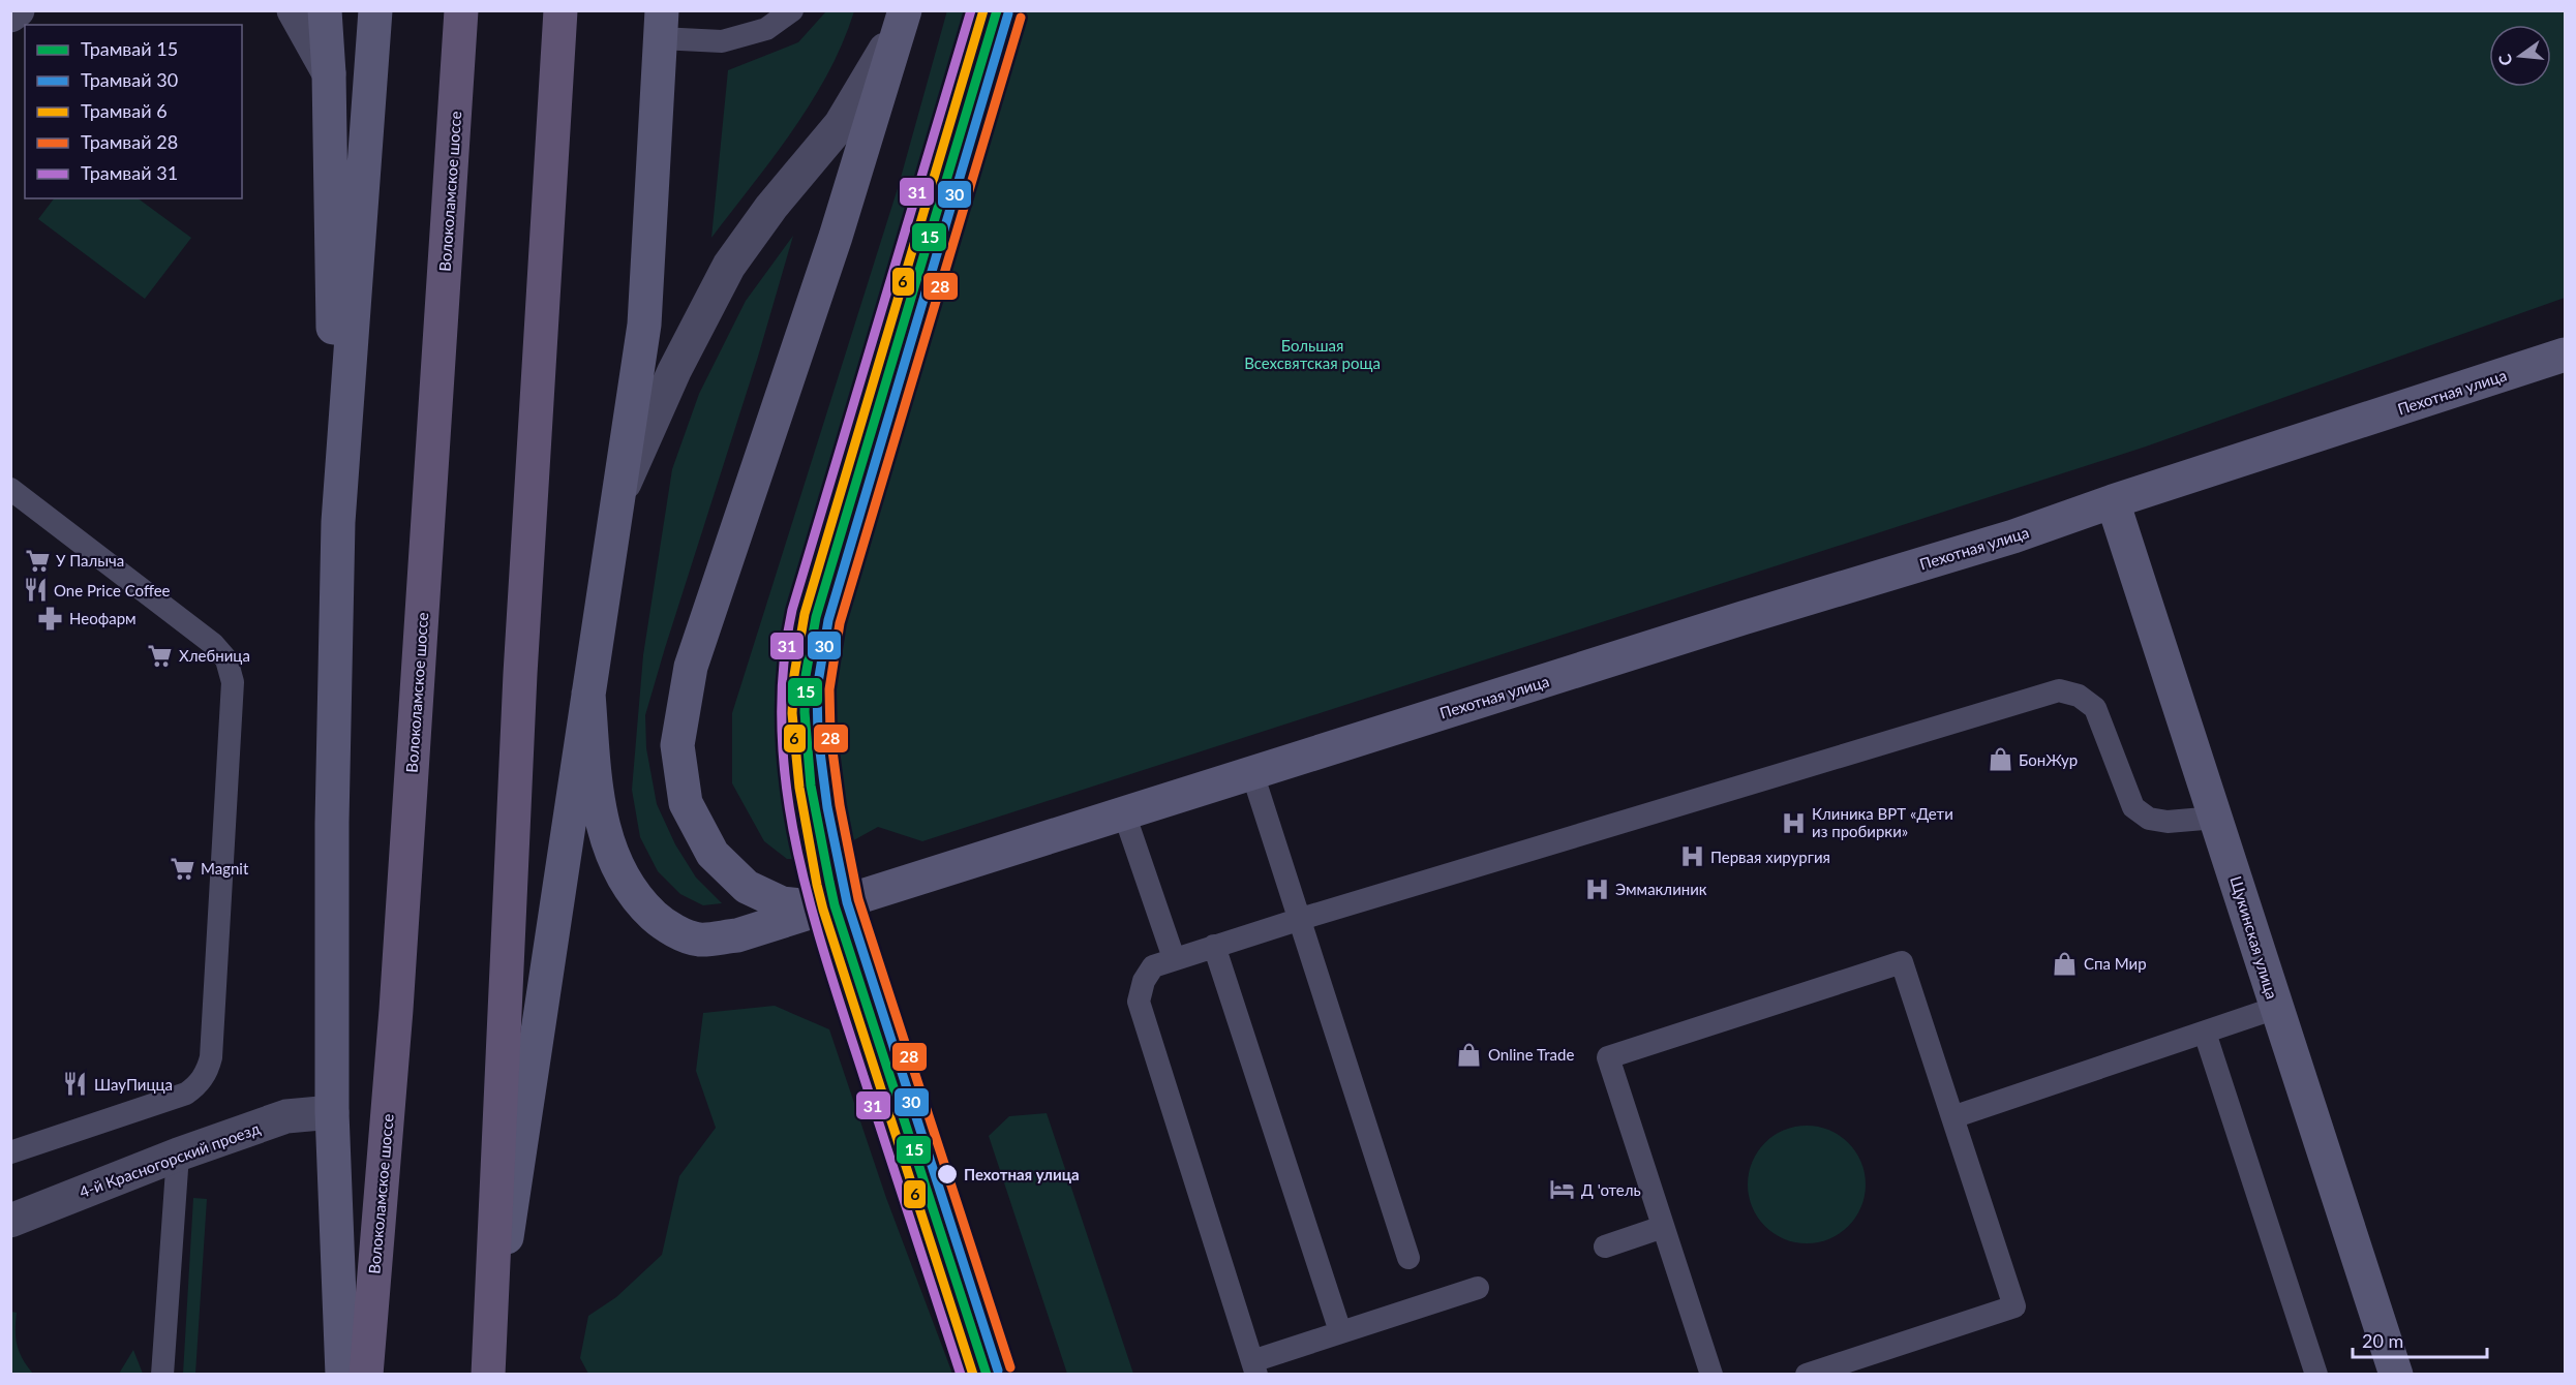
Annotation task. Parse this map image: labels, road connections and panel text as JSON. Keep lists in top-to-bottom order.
{
  "streets": {
    "main road": ["Волоколамское шоссе", "Пехотная улица", "Щукинская улица"],
    "street": ["4-й Красногорский проезд"]
  },
  "crossings": [
    ["Пехотная улица", "Щукинская улица"]
  ],
  "parks": ["Большая Всехсвятская роща"],
  "places": {
    "supermarket": ["У Палыча", "Хлебница", "Magnit"],
    "restaurant": ["One Price Coffee", "ШауПицца"],
    "pharmacy": ["Неофарм"],
    "shop": ["БонЖур", "Спа Мир", "Online Trade"],
    "hospital": ["Клиника ВРТ «Дети из пробирки»", "Первая хирургия", "Эммаклиник"],
    "other": ["Пехотная улица"],
    "hotel": ["Д 'отель"]
  },
  "lines": [
    "tram line 15",
    "tram line 6",
    "tram line 31",
    "tram line 30",
    "tram line 28"
  ],
  "legend": [
    "Трамвай 15",
    "Трамвай 30",
    "Трамвай 6",
    "Трамвай 28",
    "Трамвай 31"
  ],
  "scale_bar": "20 m",
  "north": "left"
}
